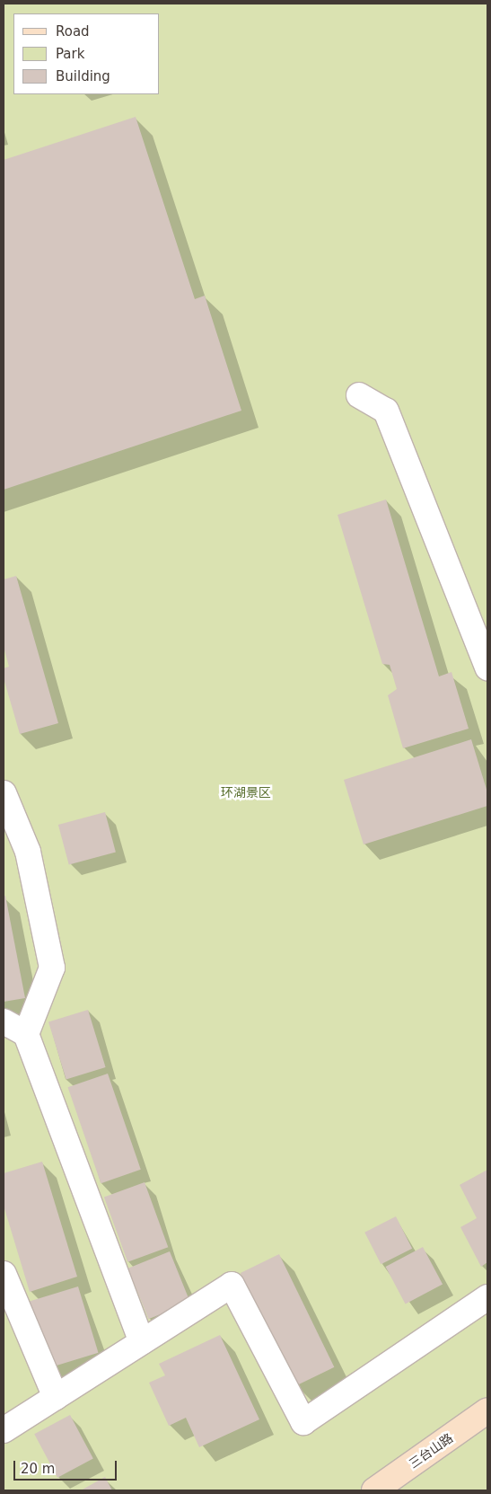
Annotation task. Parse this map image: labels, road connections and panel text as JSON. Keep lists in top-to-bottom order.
{
  "streets": {
    "street": ["三台山路"]
  },
  "parks": ["环湖景区"],
  "legend": ["Road", "Park", "Building"],
  "scale_bar": "20 m"
}
